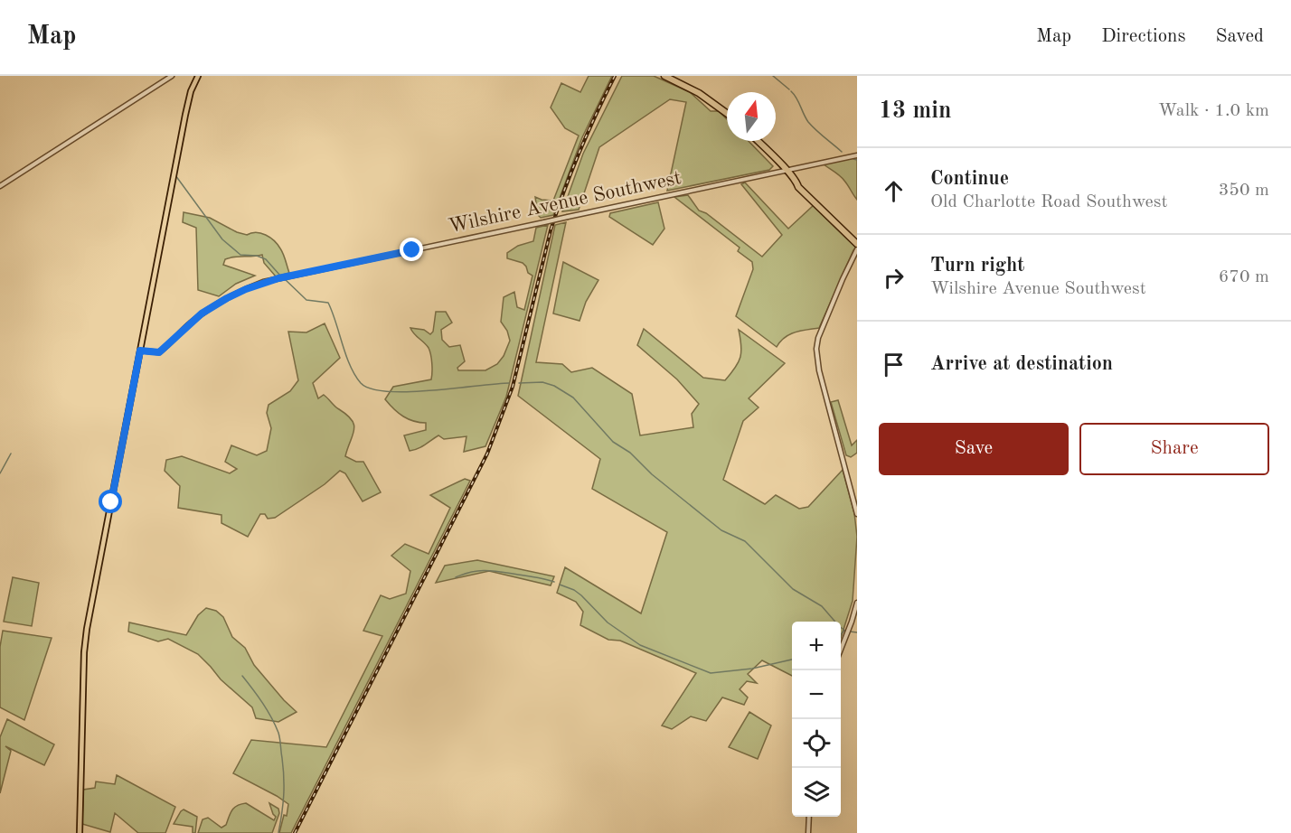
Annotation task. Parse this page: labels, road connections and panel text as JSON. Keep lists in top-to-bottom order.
{
  "streets": {
    "street": ["Wilshire Avenue Southwest"]
  },
  "north": "top",
  "page": {
    "header": "Map",
    "nav": ["Map", "Directions", "Saved"],
    "heading": ["13 min", "Walk · 1.0 km"],
    "list": [
      ["Continue", "Old Charlotte Road Southwest", "350 m"],
      ["Turn right", "Wilshire Avenue Southwest", "670 m"],
      "Arrive at destination"
    ],
    "buttons": ["Save", "Share"],
    "map_buttons": ["+", "−"]
  }
}
